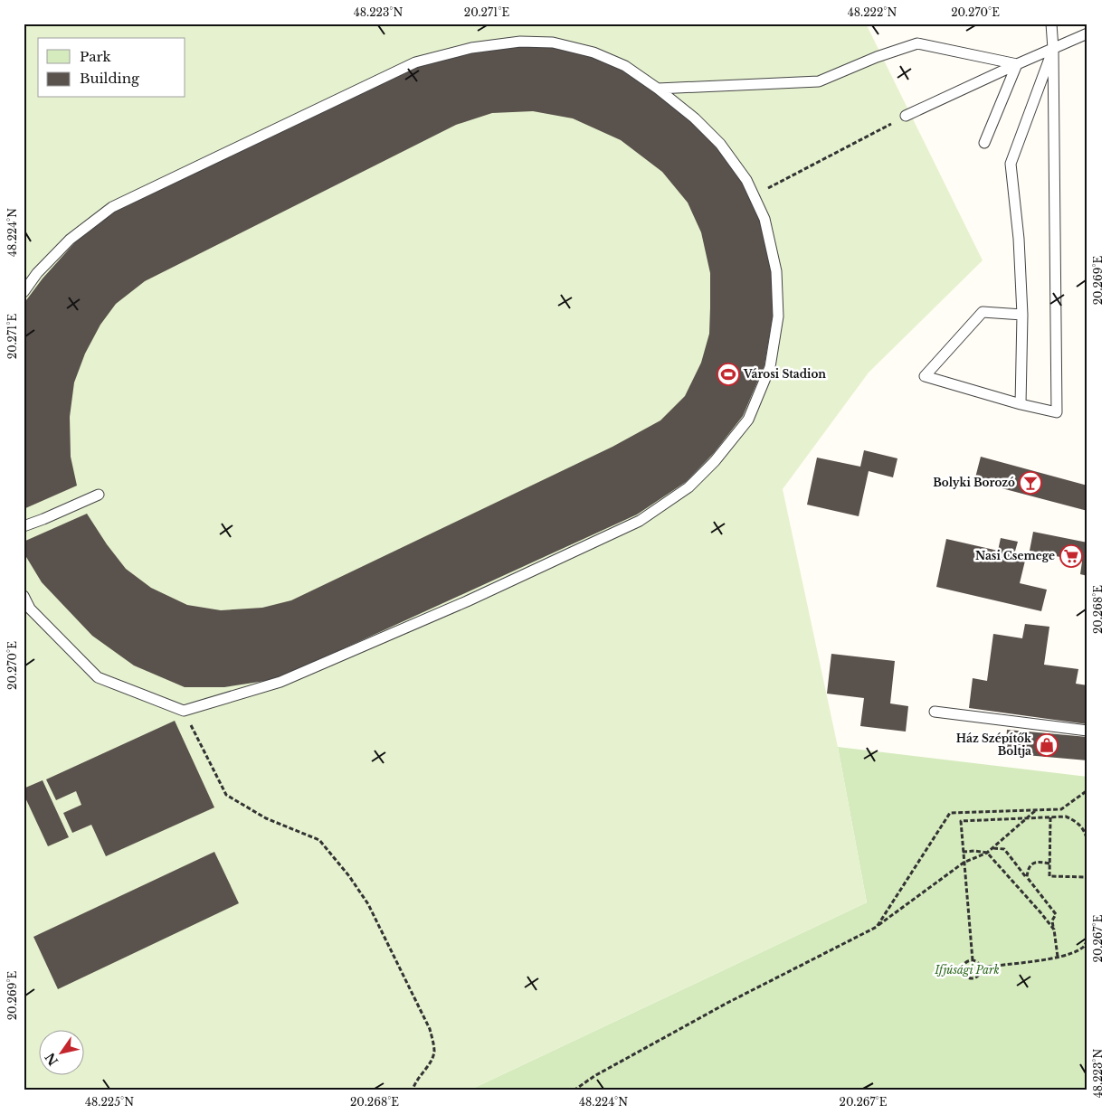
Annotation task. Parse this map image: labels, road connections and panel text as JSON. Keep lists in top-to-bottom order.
{
  "parks": ["Ifjúsági Park"],
  "places": {
    "sports": ["Városi Stadion"],
    "bar": ["Bolyki Borozó"],
    "supermarket": ["Nasi Csemege"],
    "shop": ["Ház Szépítők Boltja"]
  },
  "legend": ["Park", "Building"],
  "north": "bottom left",
  "coordinates": [
    "48.223°N",
    "20.271°E",
    "48.222°N",
    "20.270°E",
    "48.224°N",
    "20.269°E",
    "20.268°E",
    "20.267°E",
    "48.225°N"
  ]
}
